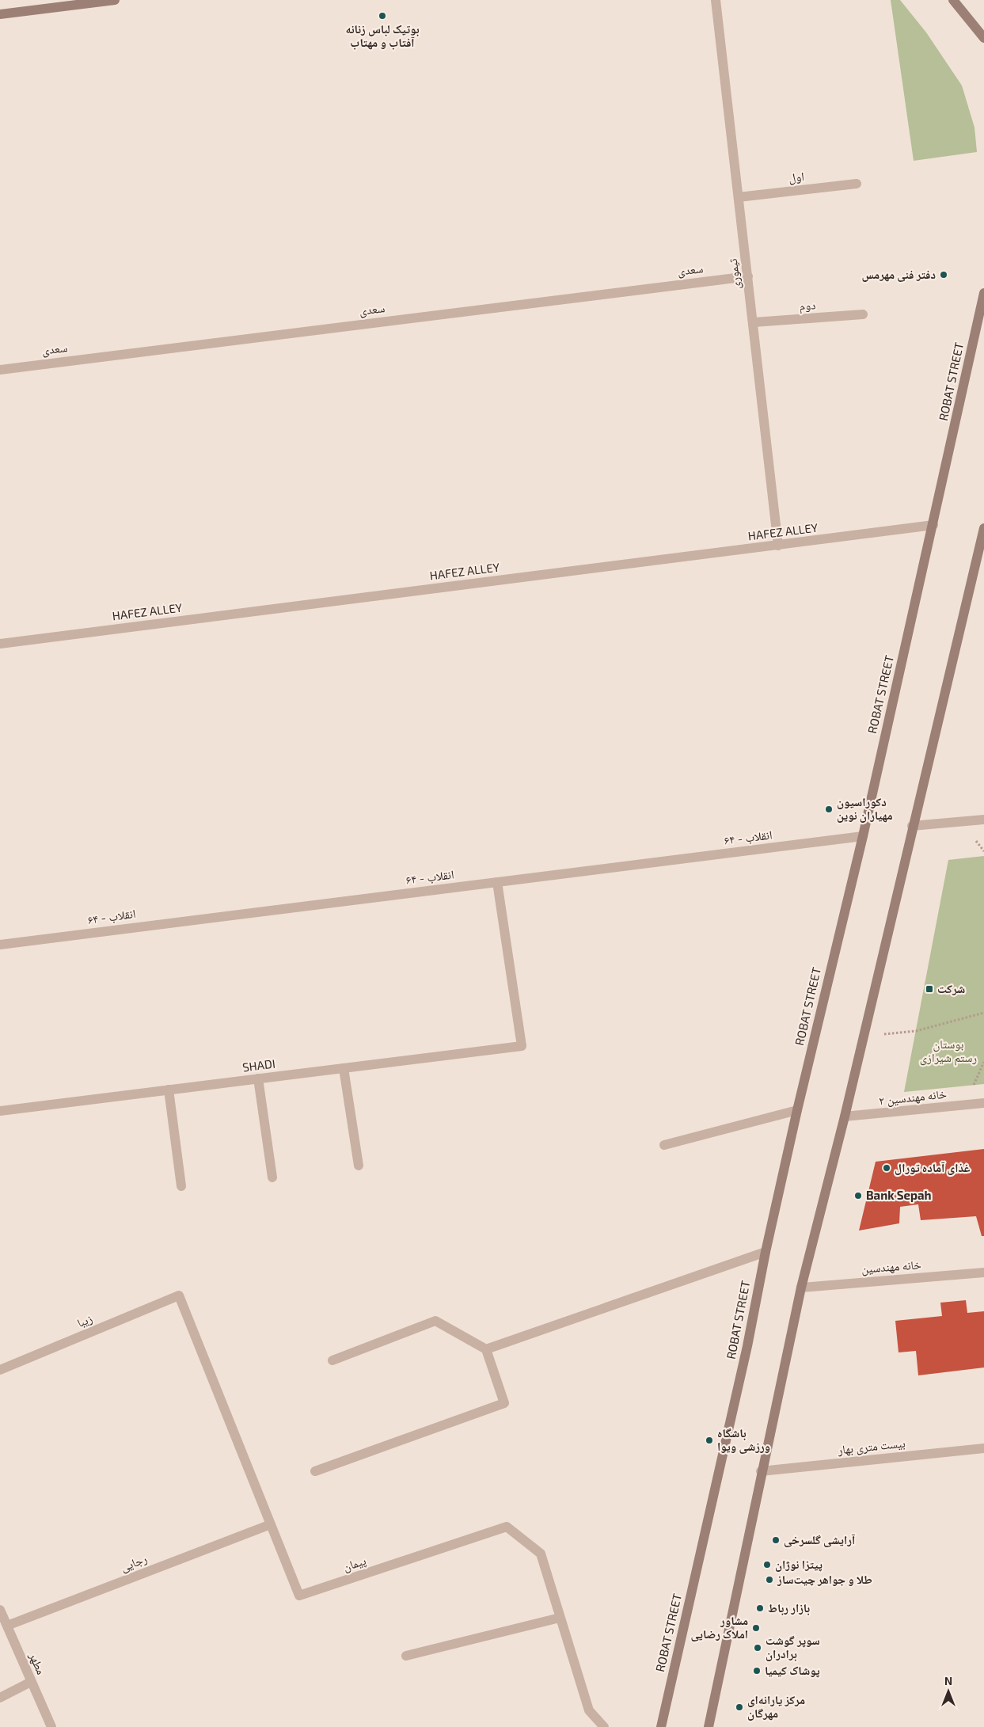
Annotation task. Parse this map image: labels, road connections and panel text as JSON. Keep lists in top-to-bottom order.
{
  "streets": {
    "main road": ["ROBAT STREET"],
    "street": [
      "اول",
      "سعدی",
      "تیموری",
      "دوم",
      "HAFEZ ALLEY",
      "انقلاب - ۶۴",
      "SHADI",
      "خانه مهندسین ۲",
      "خانه مهندسین",
      "زیبا",
      "بیست متری بهار",
      "رجایی",
      "پیمان",
      "مطهر"
    ]
  },
  "crossings": [
    ["اول", "تیموری"],
    ["سعدی", "تیموری"],
    ["تیموری", "دوم"],
    ["تیموری", "HAFEZ ALLEY"],
    ["ROBAT STREET", "HAFEZ ALLEY"],
    ["ROBAT STREET", "انقلاب - ۶۴"],
    ["انقلاب - ۶۴", "SHADI"],
    ["زیبا", "پیمان"],
    ["رجایی", "پیمان"],
    ["رجایی", "مطهر"]
  ],
  "parks": ["بوستان رستم شیرازی"],
  "places": {
    "other": [
      "بوتیک لباس زنانه آفتاب و مهتاب",
      "دفتر فنی مهرمس",
      "دکوراسیون مهیاران نوین",
      "غذای آماده تورال",
      "Bank Sepah",
      "باشگاه ورزشی ویوا",
      "آرایشی گلسرخی",
      "پیتزا نوژان",
      "طلا و جواهر چیت‌ساز",
      "بازار رباط",
      "مشاور املاک رضایی",
      "سوپر گوشت برادران",
      "پوشاک کیمیا",
      "مرکز یارانه‌ای مهرگان"
    ],
    "transit": ["شرکت"]
  },
  "north": "top"
}
